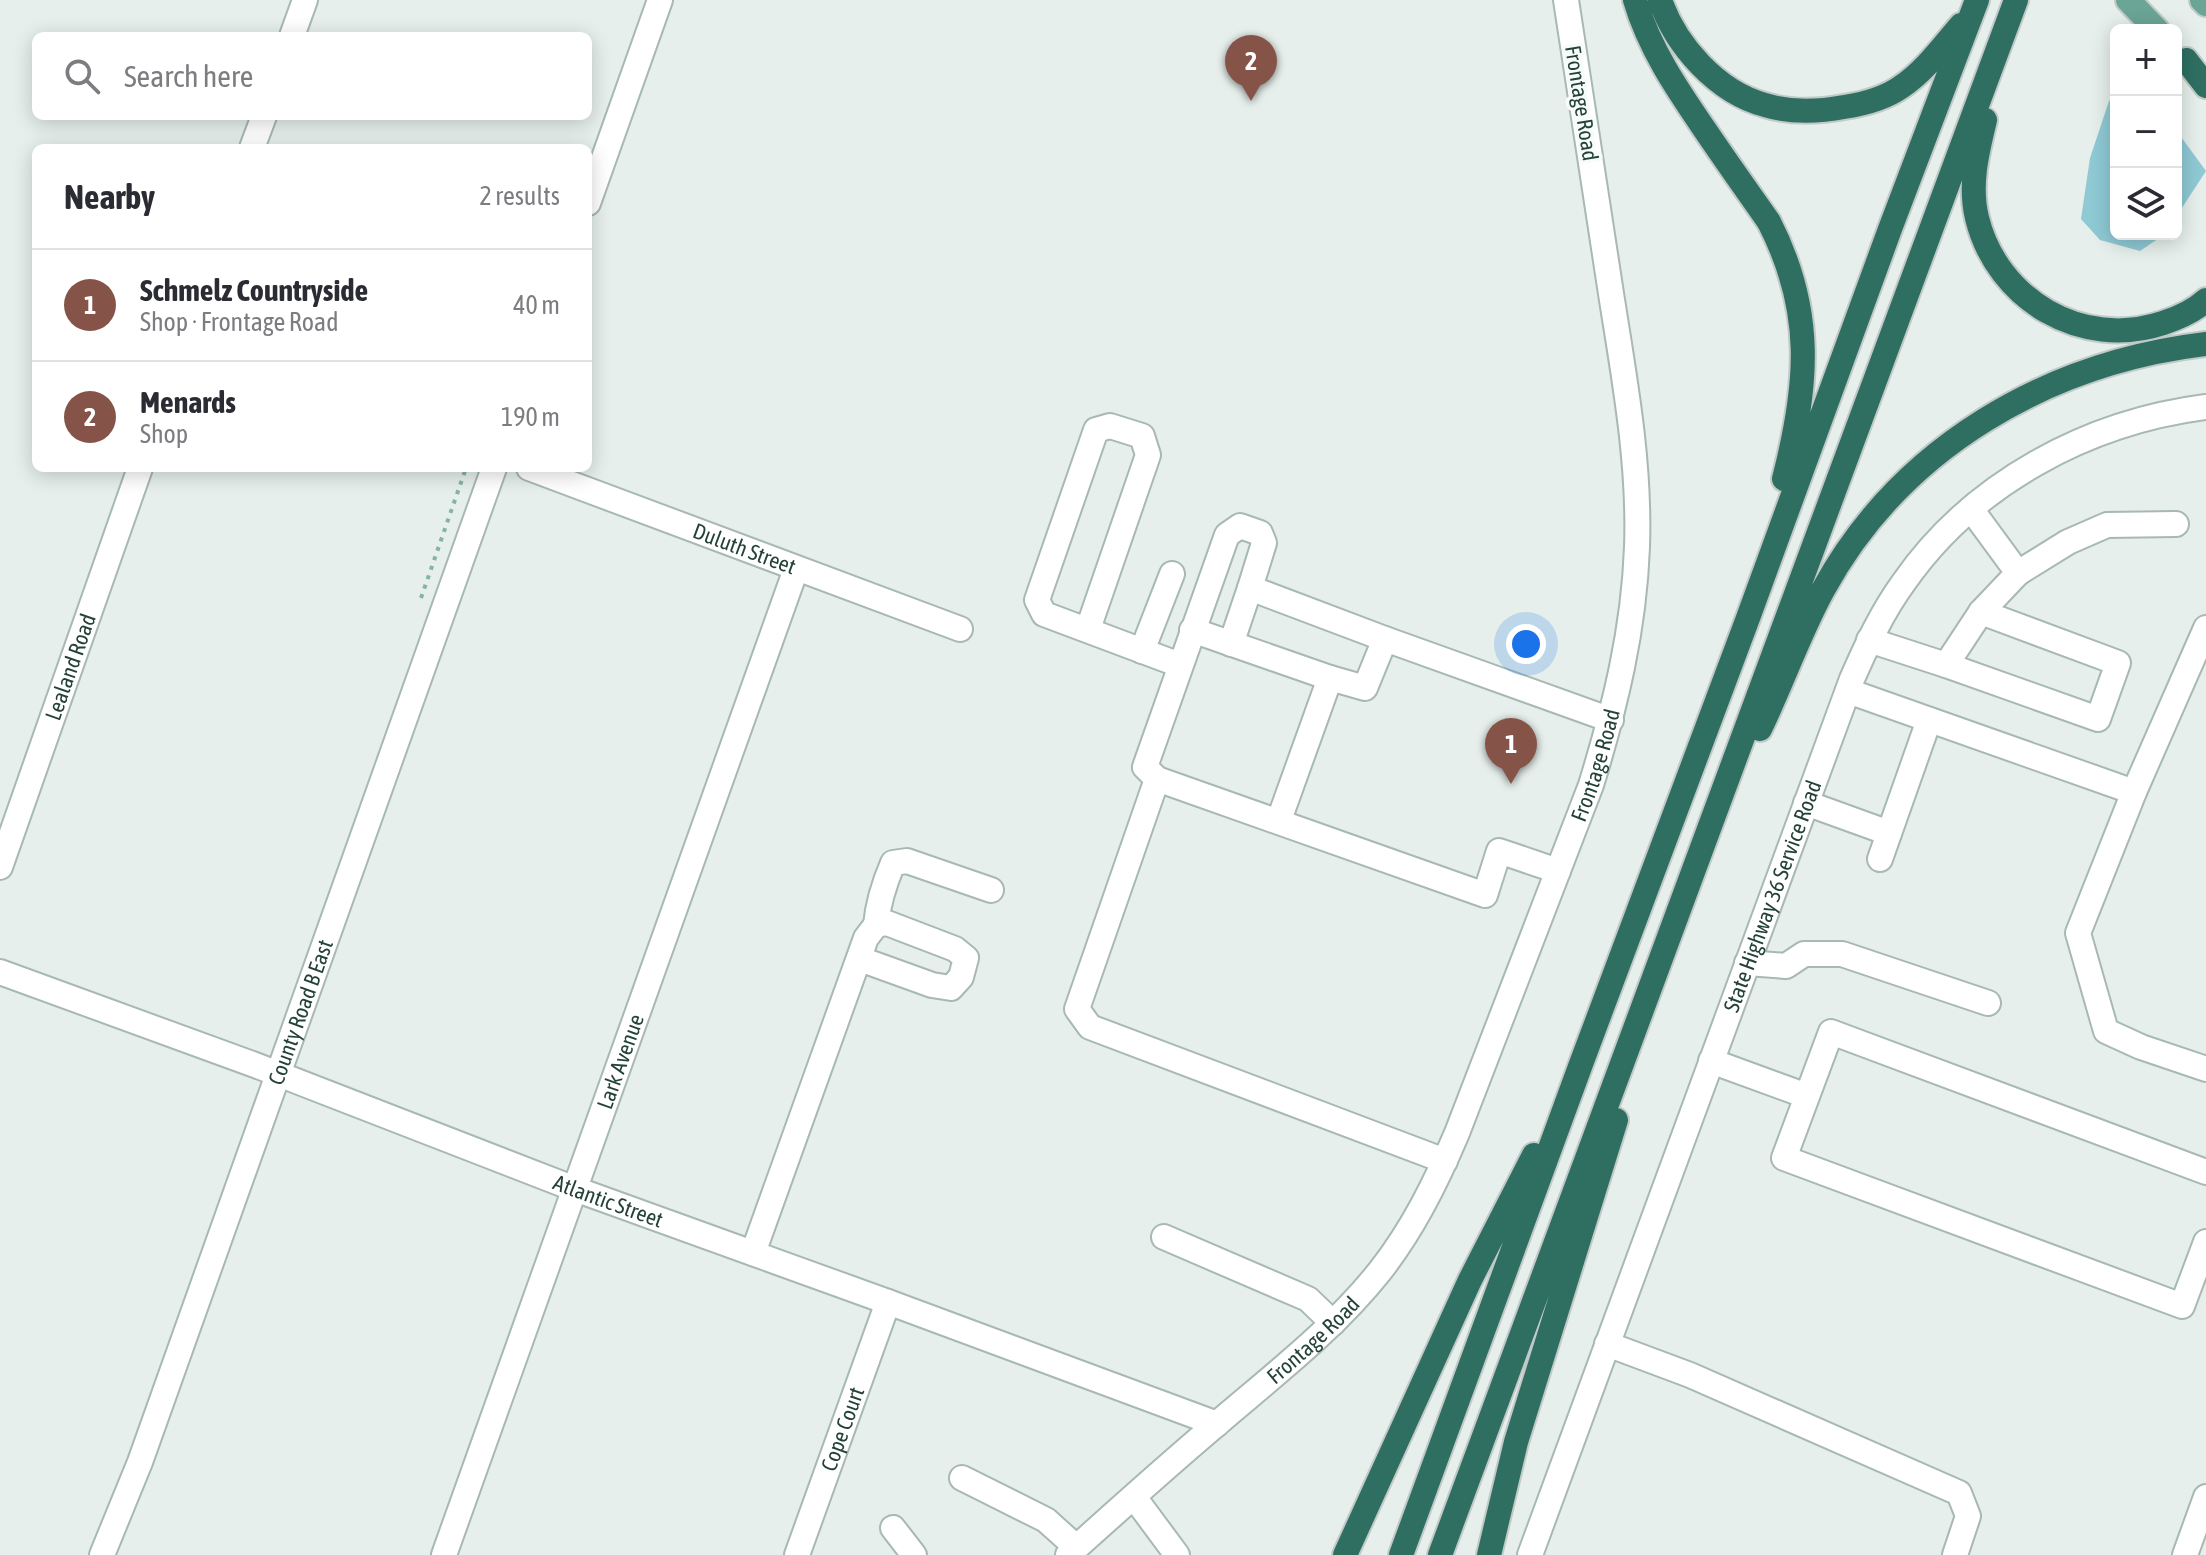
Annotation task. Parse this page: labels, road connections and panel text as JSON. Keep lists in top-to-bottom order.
{
  "streets": {
    "street": [
      "Frontage Road",
      "Duluth Street",
      "Lealand Road",
      "State Highway 36 Service Road",
      "County Road B East",
      "Lark Avenue",
      "Atlantic Street",
      "Cope Court"
    ]
  },
  "crossings": [
    ["Frontage Road", "Atlantic Street"],
    ["Duluth Street", "Lark Avenue"],
    ["County Road B East", "Atlantic Street"],
    ["Lark Avenue", "Atlantic Street"],
    ["Atlantic Street", "Cope Court"]
  ],
  "page": {
    "map_buttons": ["+", "−"],
    "search": "Search here",
    "pins": ["2", "1"],
    "heading": ["Nearby", "2 results"],
    "list": [
      {
        "mark": "1",
        "name": "Schmelz Countryside",
        "note": "Shop · Frontage Road",
        "value": "40 m"
      },
      {
        "mark": "2",
        "name": "Menards",
        "note": "Shop",
        "value": "190 m"
      }
    ]
  }
}
